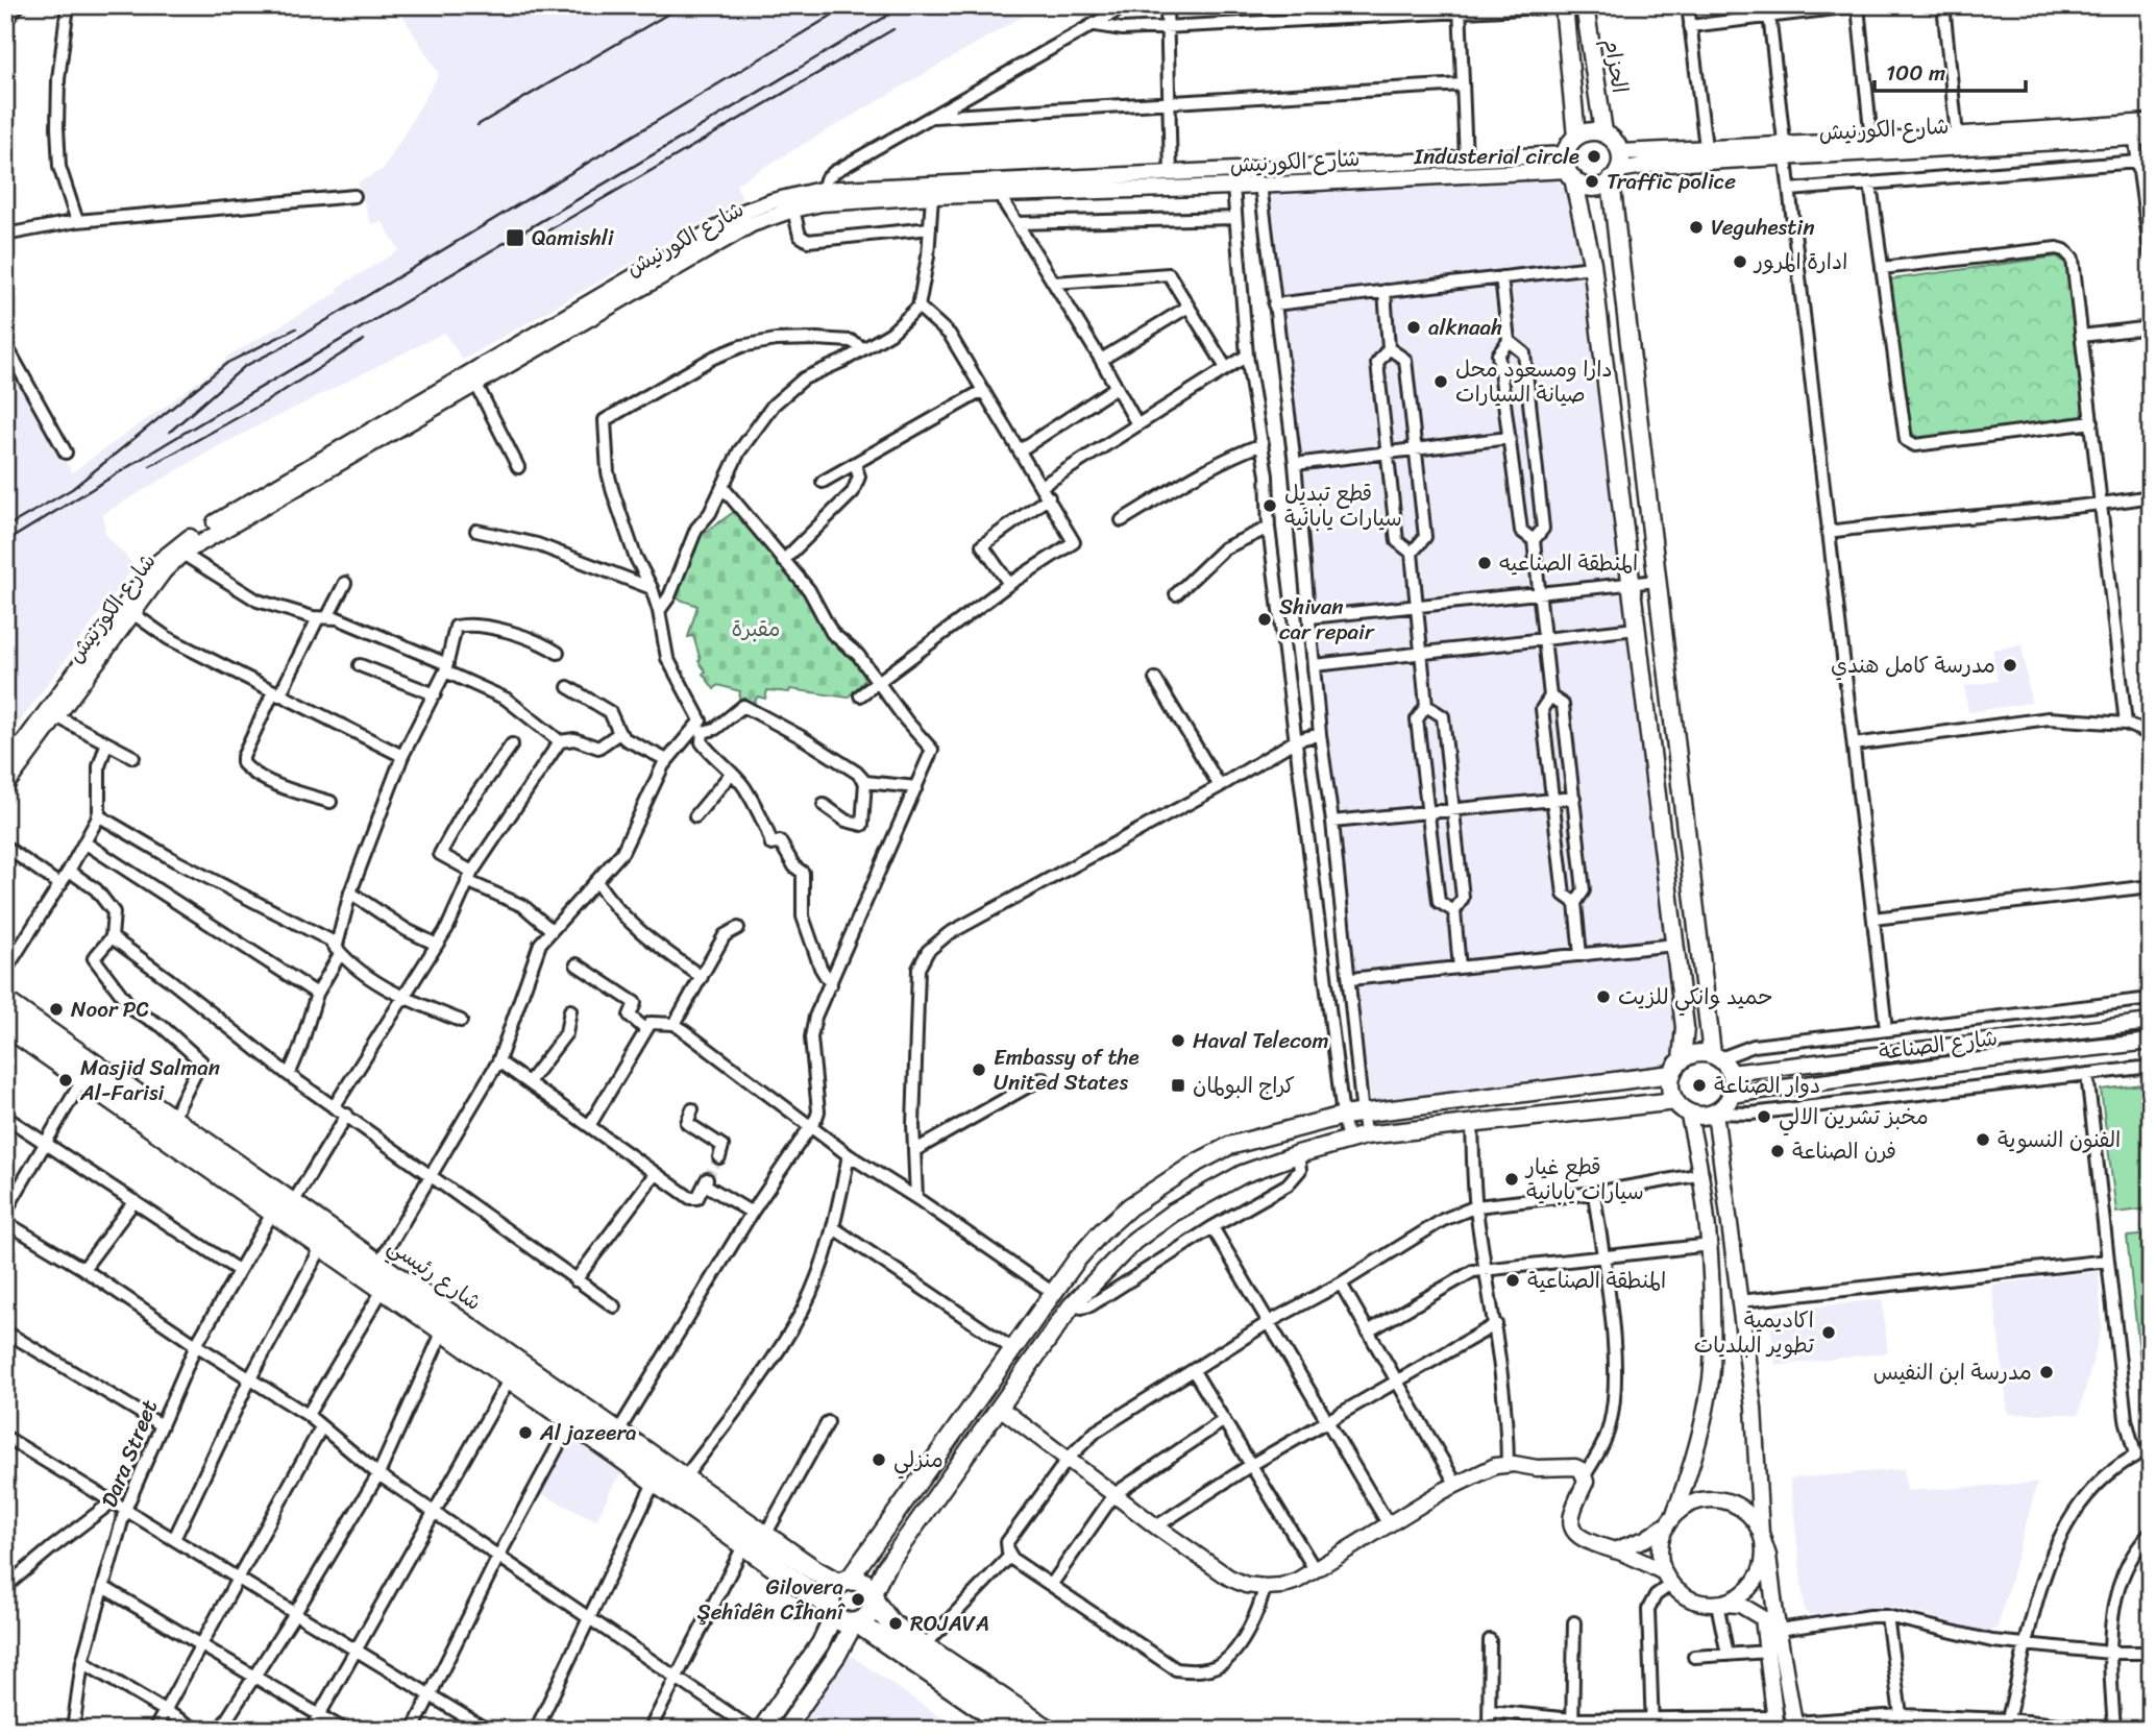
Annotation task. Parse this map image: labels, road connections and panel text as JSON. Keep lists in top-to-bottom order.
{
  "streets": {
    "highway": ["شارع رئيسي"],
    "main road": ["الحزام"],
    "street": ["شارع الكورنيش", "شارع الصناعة", "Dara Street"]
  },
  "crossings": [
    ["الحزام", "شارع الكورنيش"],
    ["شارع رئيسي", "Dara Street"]
  ],
  "parks": ["مقبرة"],
  "places": {
    "other": [
      "Industerial circle",
      "Traffic police",
      "Veguhestin",
      "ادارة المرور",
      "alknaah",
      "دارا ومسعود محل صيانة السيارات",
      "قطع تبديل سيارات يابانية",
      "المنطقة الصناعيه",
      "Shivan car repair",
      "مدرسة كامل هندي",
      "حميد وانكي للزيت",
      "Noor PC",
      "Haval Telecom",
      "Embassy of the United States",
      "Masjid Salman Al-Farisi",
      "دوار الصناعة",
      "مخبز تشرين الالي",
      "الفنون النسوية",
      "فرن الصناعة",
      "قطع غيار سيارات يابانية",
      "المنطقة الصناعية",
      "اكاديمية تطوير البلديات",
      "مدرسة ابن النفيس",
      "Al jazeera",
      "منزلي",
      "Gilovera Şehîdên CÎhanî",
      "ROJAVA"
    ],
    "transit": ["Qamishli", "كراج البولمان"]
  },
  "scale_bar": "100 m"
}
